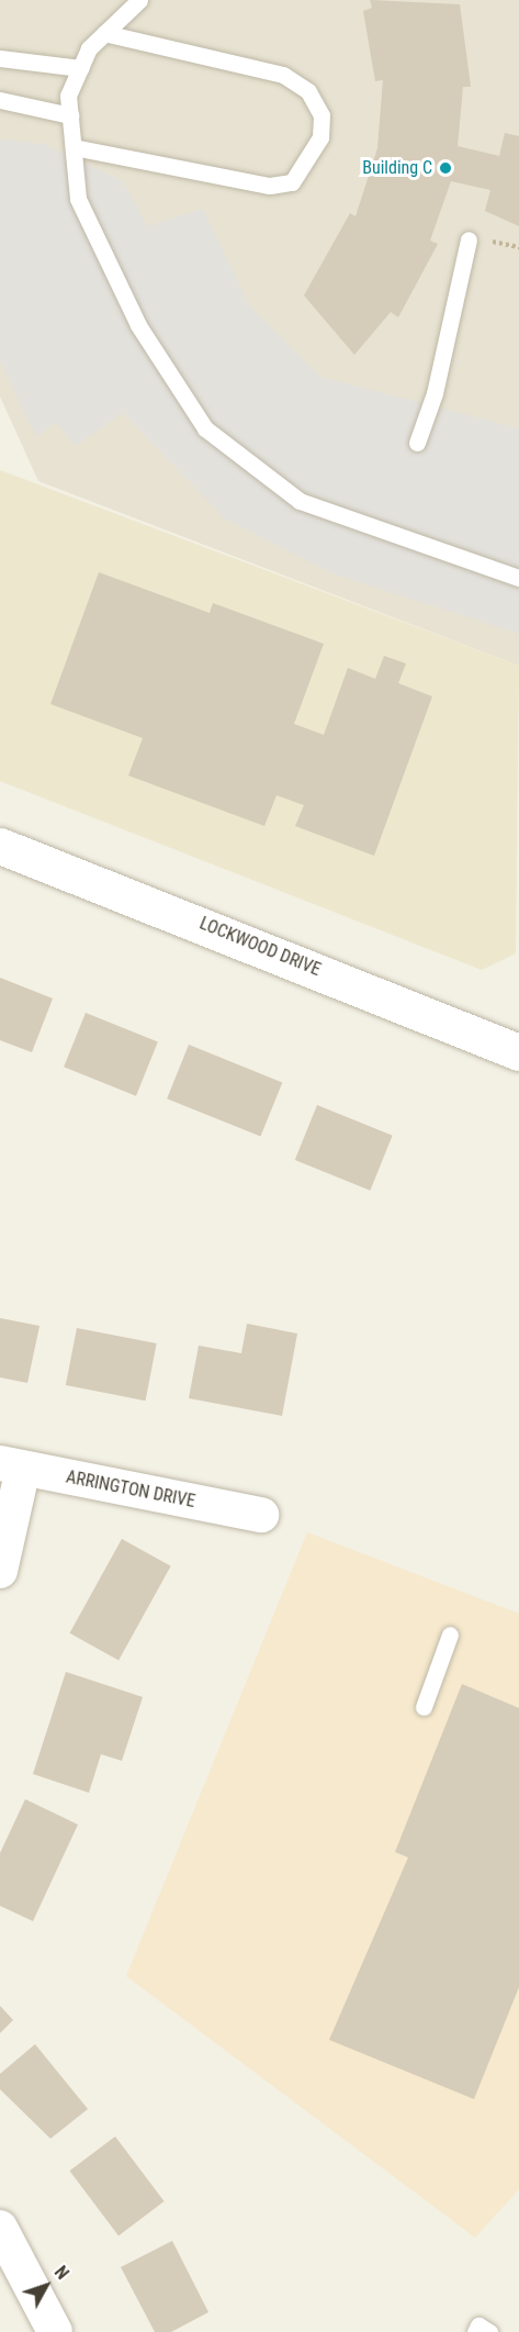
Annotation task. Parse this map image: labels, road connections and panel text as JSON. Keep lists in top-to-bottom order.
{
  "streets": {
    "street": ["LOCKWOOD DRIVE", "ARRINGTON DRIVE"]
  },
  "places": ["Building C"],
  "north": "top right"
}
